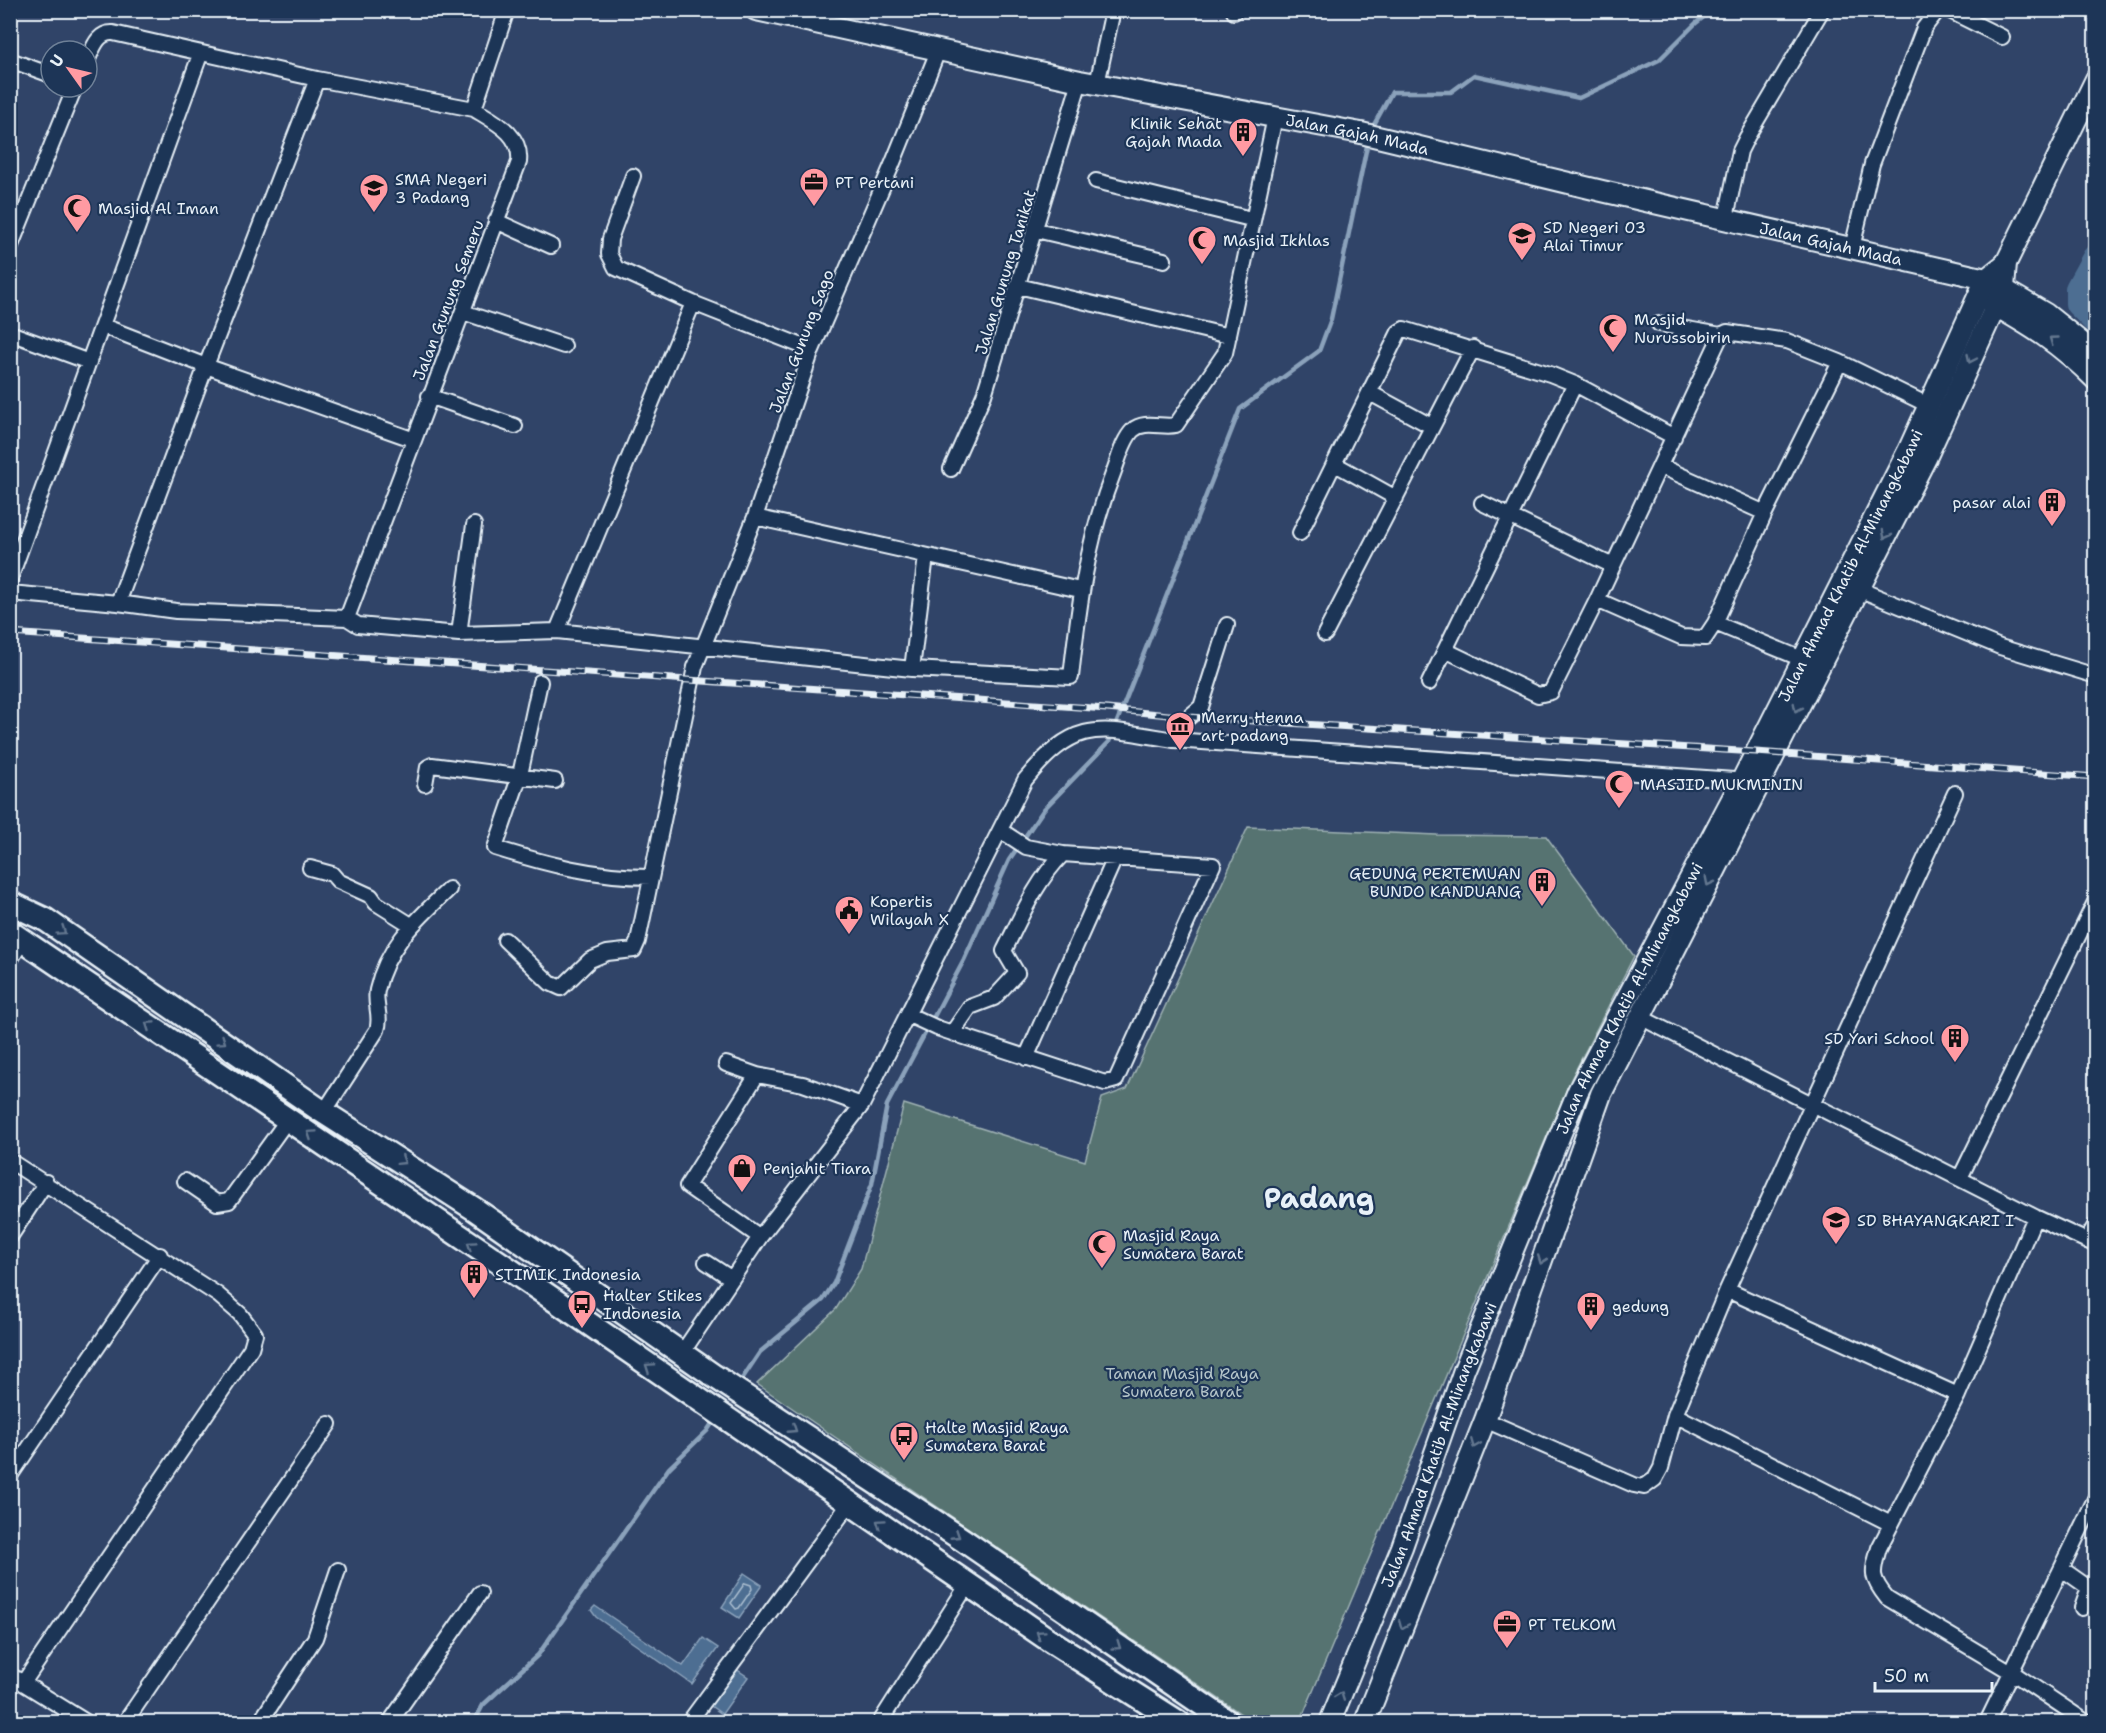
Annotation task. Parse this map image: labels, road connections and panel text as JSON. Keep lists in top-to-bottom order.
{
  "streets": {
    "main road": ["Jalan Gajah Mada", "Jalan Ahmad Khatib Al-Minangkabawi"],
    "street": ["Jalan Gunung Tanikat", "Jalan Gunung Semeru", "Jalan Gunung Sago"]
  },
  "crossings": [
    ["Jalan Gajah Mada", "Jalan Gunung Tanikat"],
    ["Jalan Gajah Mada", "Jalan Gunung Sago"],
    ["Jalan Gajah Mada", "Jalan Ahmad Khatib Al-Minangkabawi"]
  ],
  "districts": ["Padang"],
  "parks": ["Taman Masjid Raya Sumatera Barat"],
  "places": {
    "building": [
      "Klinik Sehat Gajah Mada",
      "pasar alai",
      "GEDUNG PERTEMUAN BUNDO KANDUANG",
      "SD Yari School",
      "STIMIK Indonesia",
      "gedung"
    ],
    "office": ["PT Pertani", "PT TELKOM"],
    "school or university": ["SMA Negeri 3 Padang", "SD Negeri 03 Alai Timur", "SD BHAYANGKARI I"],
    "mosque": [
      "Masjid Al Iman",
      "Masjid Ikhlas",
      "Masjid Nurussobirin",
      "MASJID MUKMININ",
      "Masjid Raya Sumatera Barat"
    ],
    "museum": ["Merry Henna art padang"],
    "public building": ["Kopertis Wilayah X"],
    "shop": ["Penjahit Tiara"],
    "bus stop": ["Halter Stikes Indonesia", "Halte Masjid Raya Sumatera Barat"]
  },
  "scale_bar": "50 m",
  "north": "top left"
}
